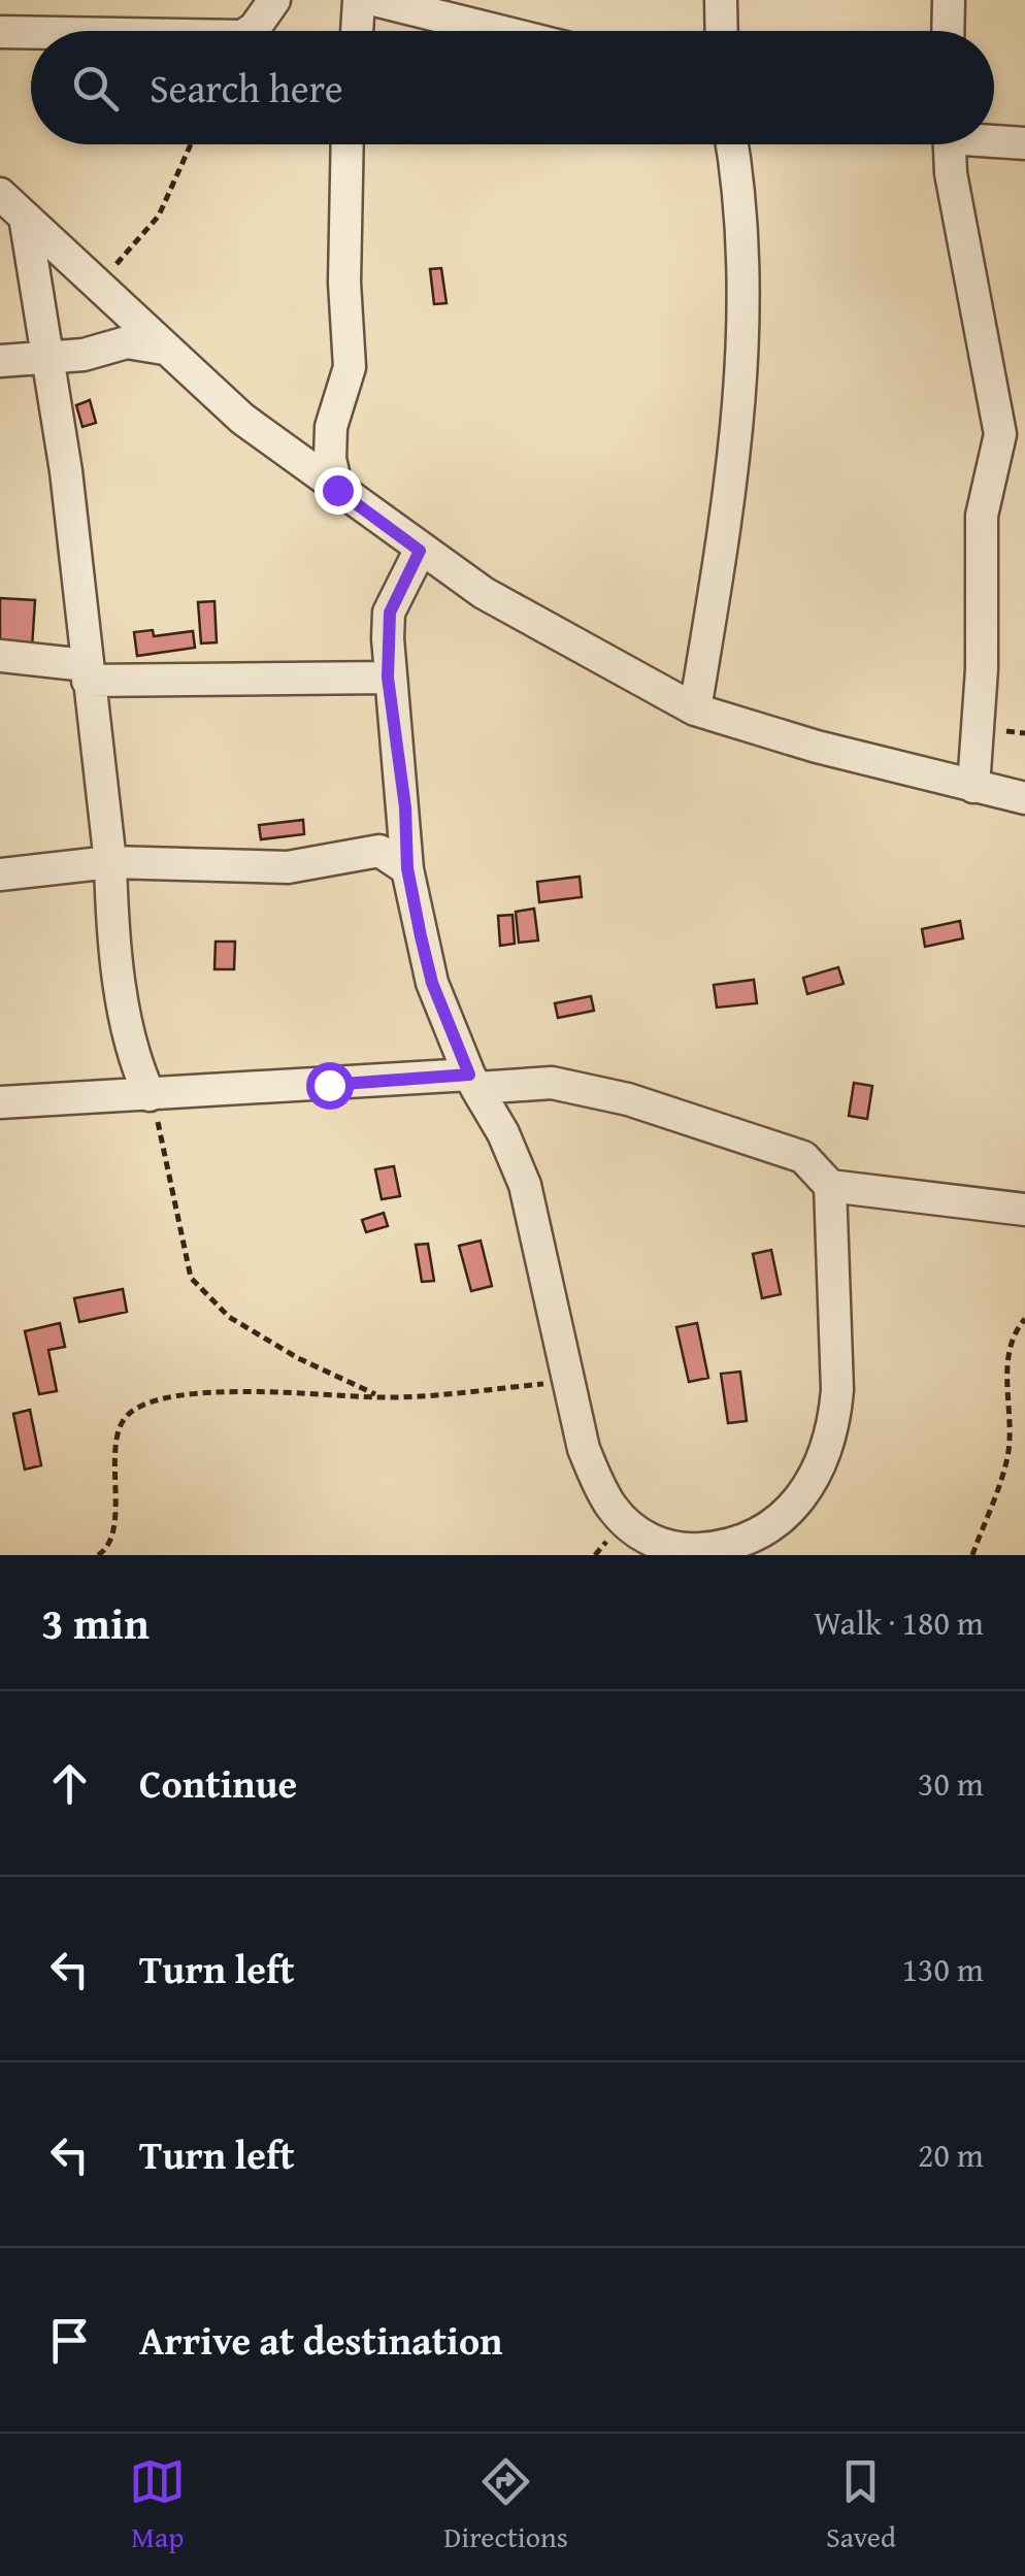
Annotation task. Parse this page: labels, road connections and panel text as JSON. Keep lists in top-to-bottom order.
{
  "page": {
    "search": "Search here",
    "heading": ["3 min", "Walk · 180 m"],
    "list": [
      ["Continue", "30 m"],
      ["Turn left", "130 m"],
      ["Turn left", "20 m"],
      "Arrive at destination"
    ],
    "nav": ["Map", "Directions", "Saved"]
  }
}
